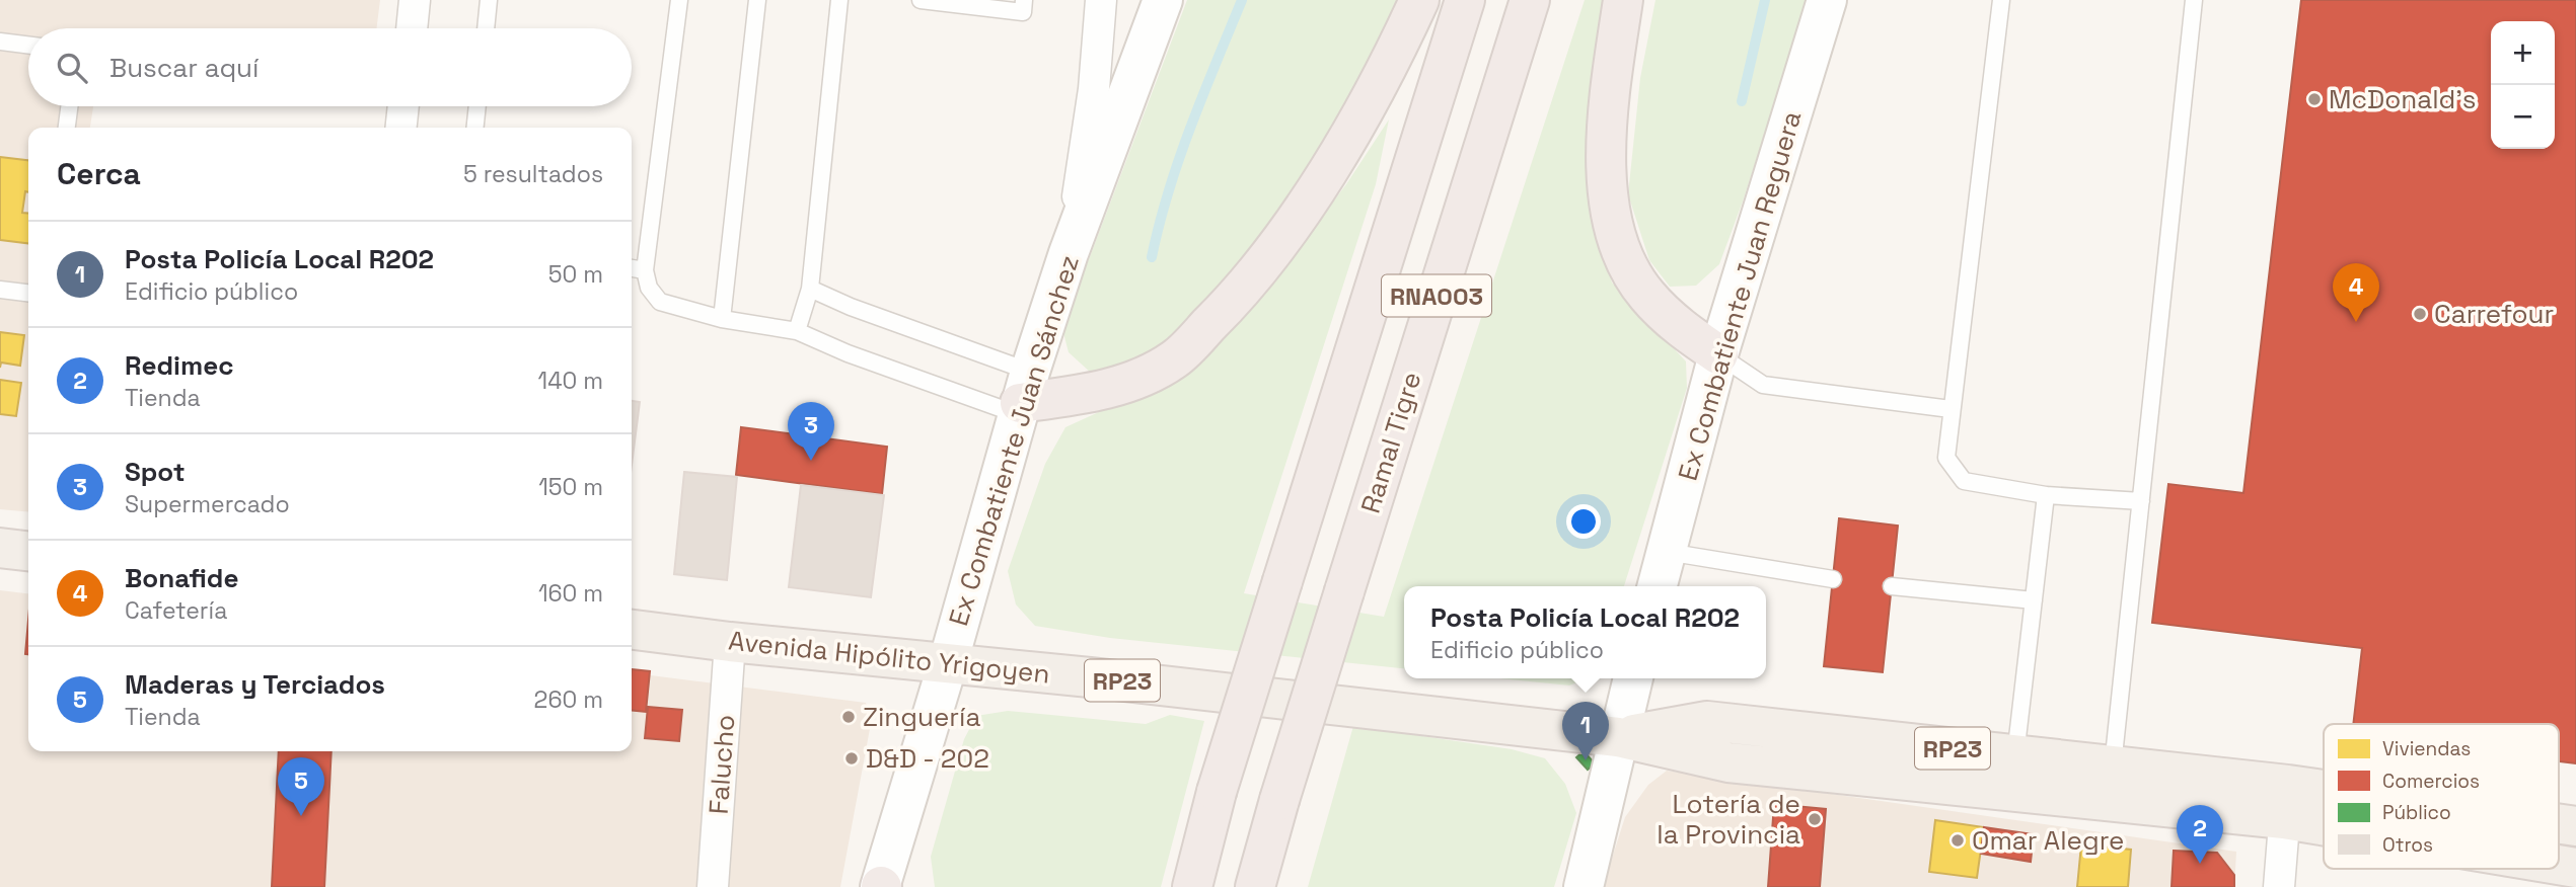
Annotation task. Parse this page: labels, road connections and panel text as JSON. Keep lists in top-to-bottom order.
{
  "streets": {
    "highway": ["RNA003", "Ramal Tigre"],
    "main road": ["Avenida Hipólito Yrigoyen", "RP23"],
    "street": ["Ex Combatiente Juan Reguera", "Ex Combatiente Juan Sánchez", "Falucho"]
  },
  "crossings": [
    ["Ex Combatiente Juan Sánchez", "Avenida Hipólito Yrigoyen"],
    ["Avenida Hipólito Yrigoyen", "Falucho"]
  ],
  "places": [
    "McDonald's",
    "Carrefour",
    "Zinguería",
    "D&D - 202",
    "Lotería de la Provincia",
    "Omar Alegre"
  ],
  "legend": [
    "Viviendas",
    "Comercios",
    "Público",
    "Otros"
  ],
  "page": {
    "map_buttons": ["+", "−"],
    "search": "Buscar aquí",
    "heading": ["Cerca", "5 resultados"],
    "list": [
      {
        "mark": "1",
        "name": "Posta Policía Local R202",
        "note": "Edificio público",
        "value": "50 m"
      },
      {
        "mark": "2",
        "name": "Redimec",
        "note": "Tienda",
        "value": "140 m"
      },
      {
        "mark": "3",
        "name": "Spot",
        "note": "Supermercado",
        "value": "150 m"
      },
      {
        "mark": "4",
        "name": "Bonafide",
        "note": "Cafetería",
        "value": "160 m"
      },
      {
        "mark": "5",
        "name": "Maderas y Terciados",
        "note": "Tienda",
        "value": "260 m"
      }
    ],
    "pins": [
      "4",
      "3",
      "1",
      "5",
      "2"
    ],
    "popup": ["Posta Policía Local R202", "Edificio público"]
  }
}
